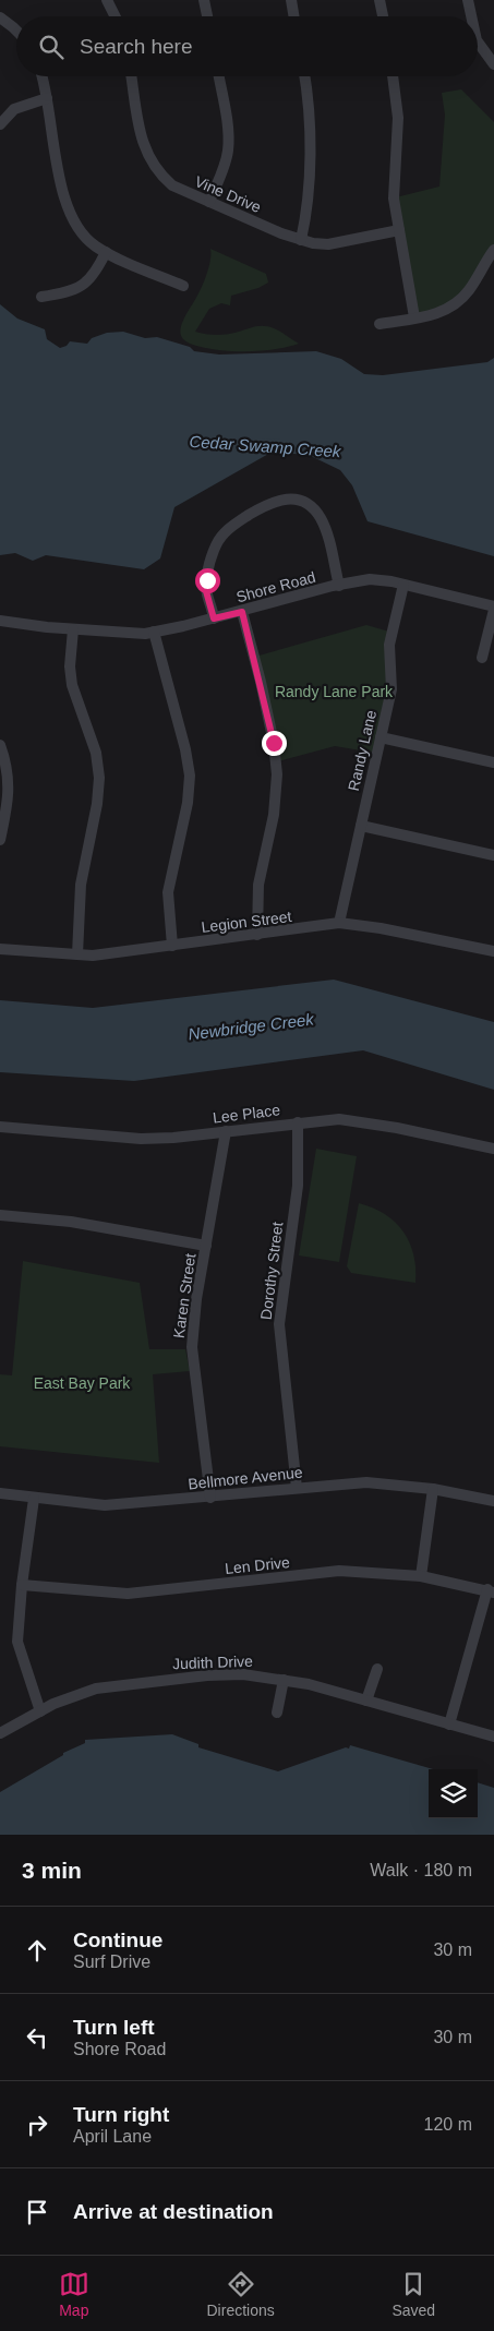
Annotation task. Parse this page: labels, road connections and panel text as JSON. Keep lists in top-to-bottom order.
{
  "streets": {
    "street": [
      "Vine Drive",
      "Shore Road",
      "Randy Lane",
      "Legion Street",
      "Lee Place",
      "Dorothy Street",
      "Karen Street",
      "Bellmore Avenue",
      "Len Drive",
      "Judith Drive"
    ]
  },
  "crossings": [
    ["Shore Road", "Randy Lane"],
    ["Randy Lane", "Legion Street"],
    ["Lee Place", "Dorothy Street"],
    ["Lee Place", "Karen Street"],
    ["Dorothy Street", "Bellmore Avenue"],
    ["Karen Street", "Bellmore Avenue"]
  ],
  "water": ["Cedar Swamp Creek", "Newbridge Creek"],
  "parks": ["Randy Lane Park", "East Bay Park"],
  "page": {
    "search": "Search here",
    "heading": ["3 min", "Walk · 180 m"],
    "list": [
      ["Continue", "Surf Drive", "30 m"],
      ["Turn left", "Shore Road", "30 m"],
      ["Turn right", "April Lane", "120 m"],
      "Arrive at destination"
    ],
    "nav": ["Map", "Directions", "Saved"]
  }
}
